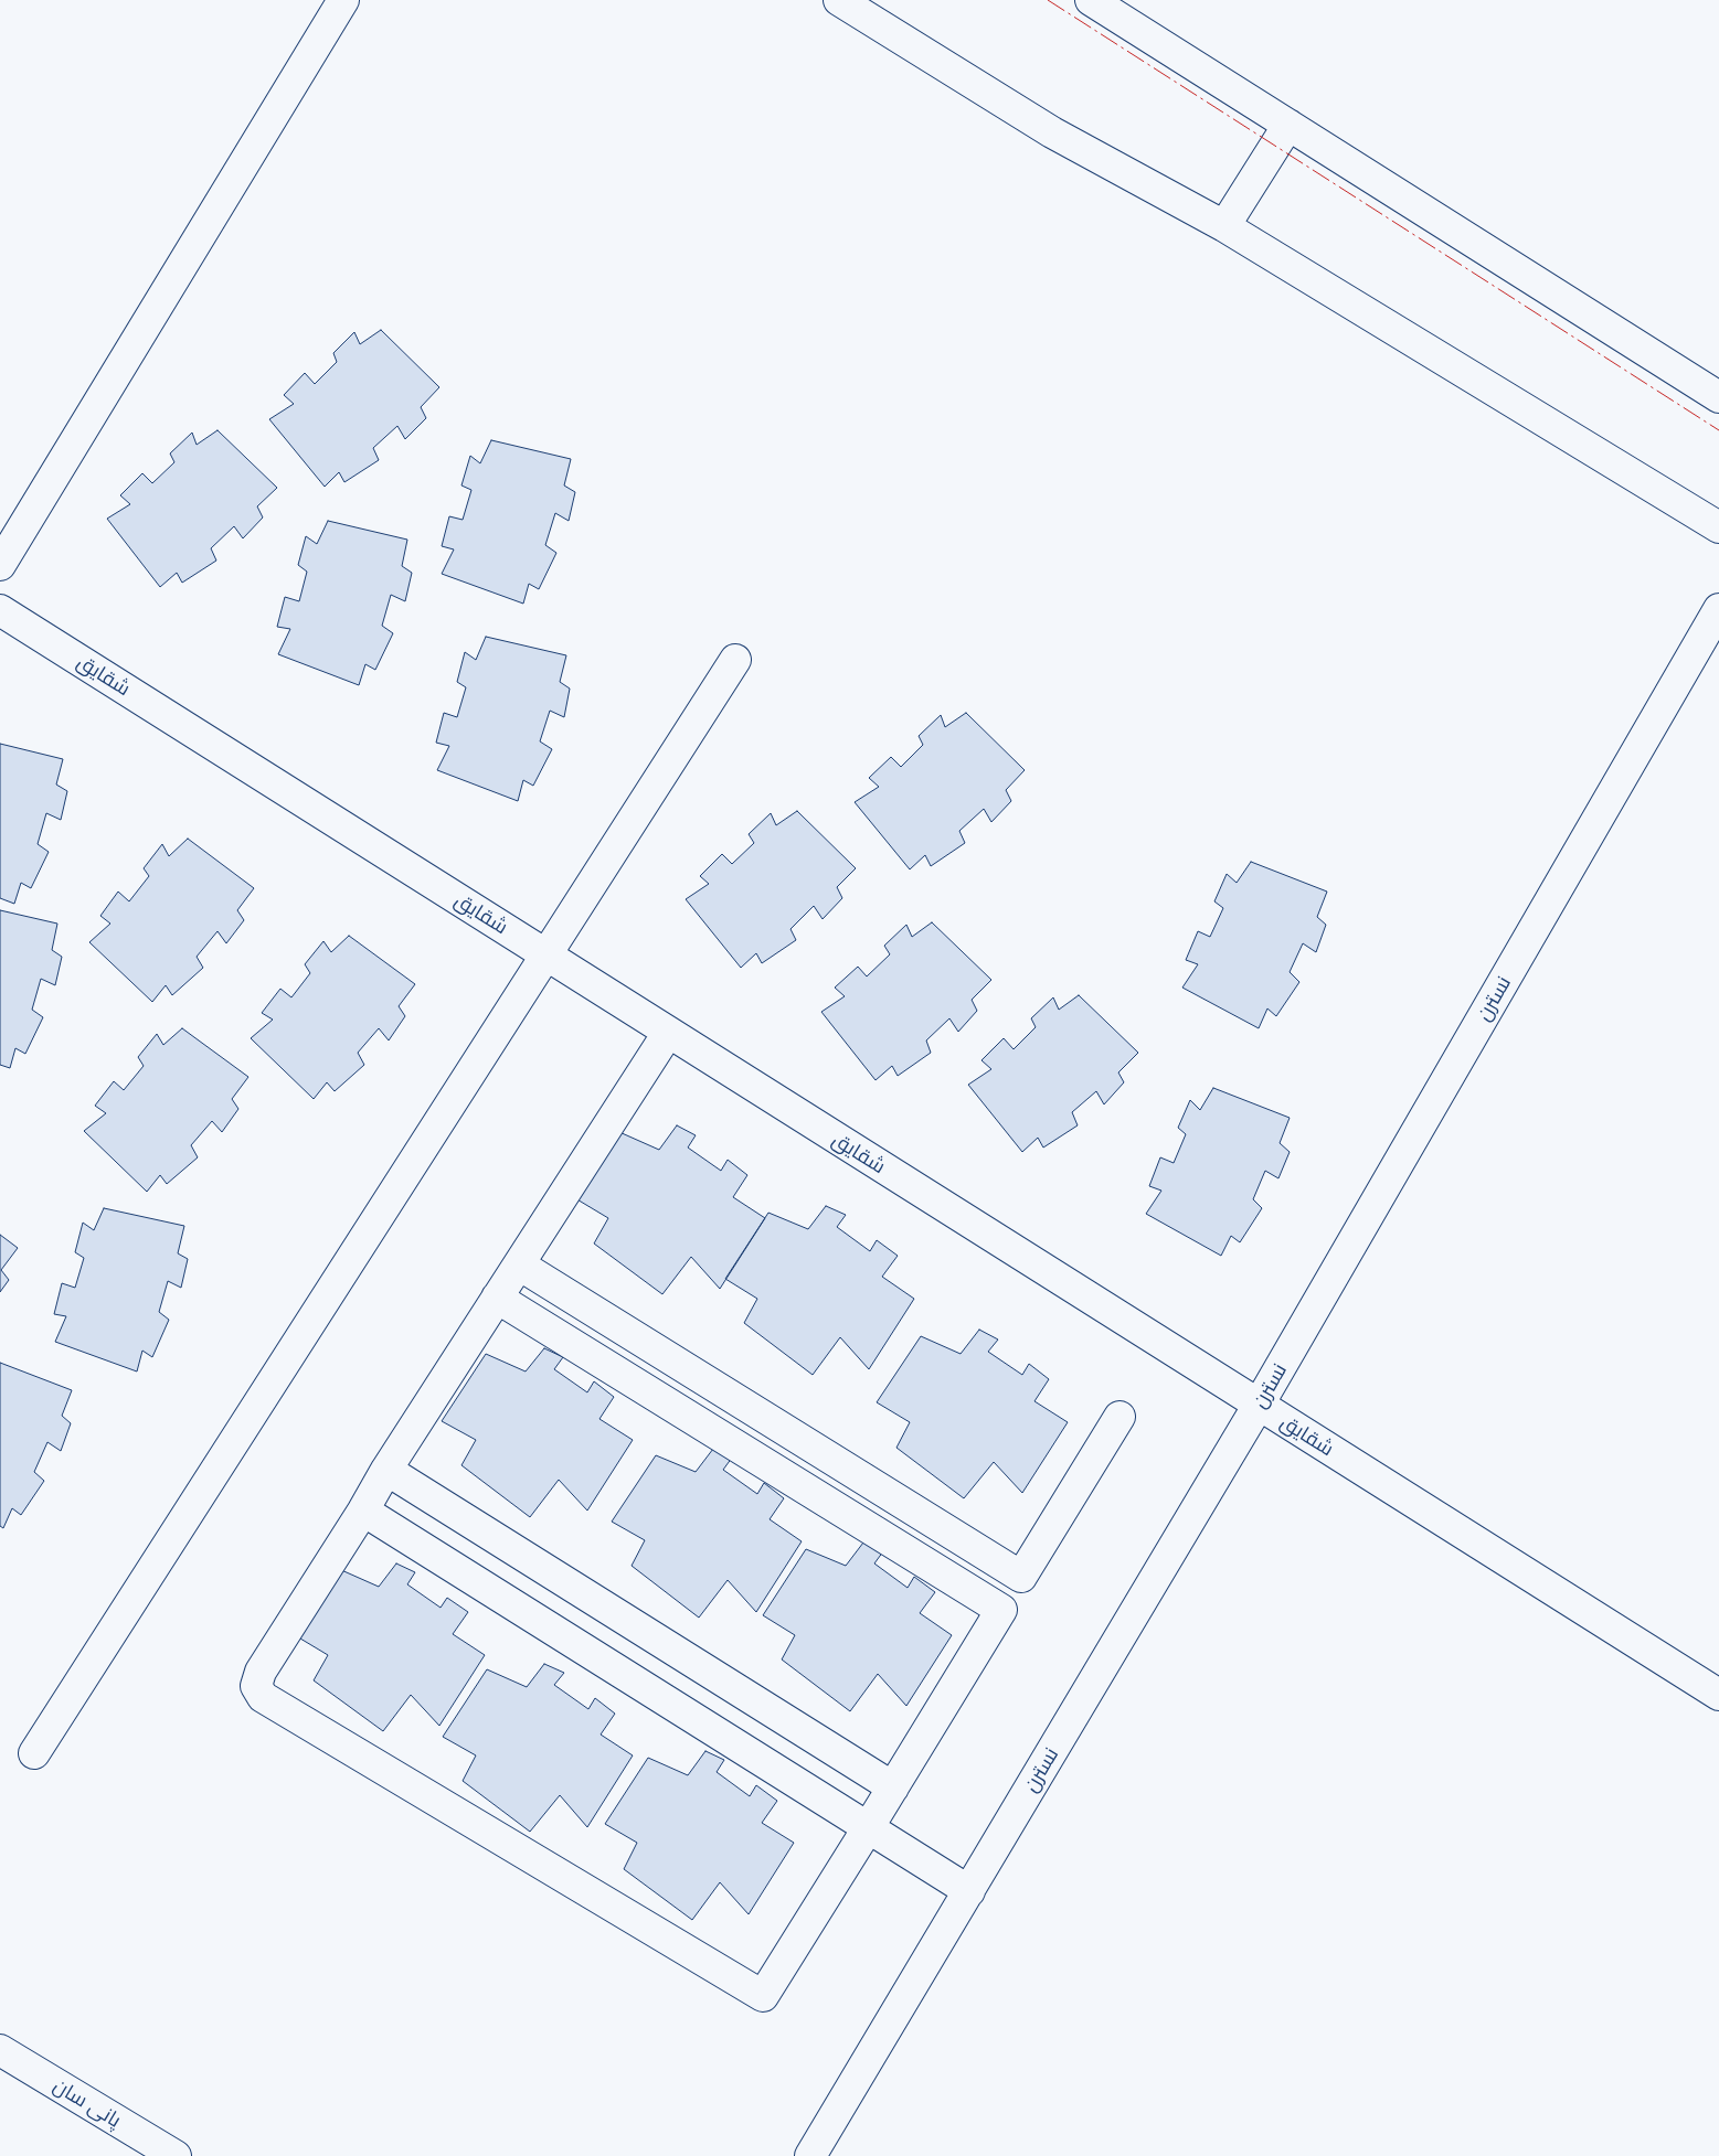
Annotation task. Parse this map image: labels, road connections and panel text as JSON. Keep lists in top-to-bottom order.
{
  "streets": {
    "street": ["شقایق", "نسترن", "پانی سان"]
  },
  "crossings": [
    ["شقایق", "نسترن"]
  ]
}
